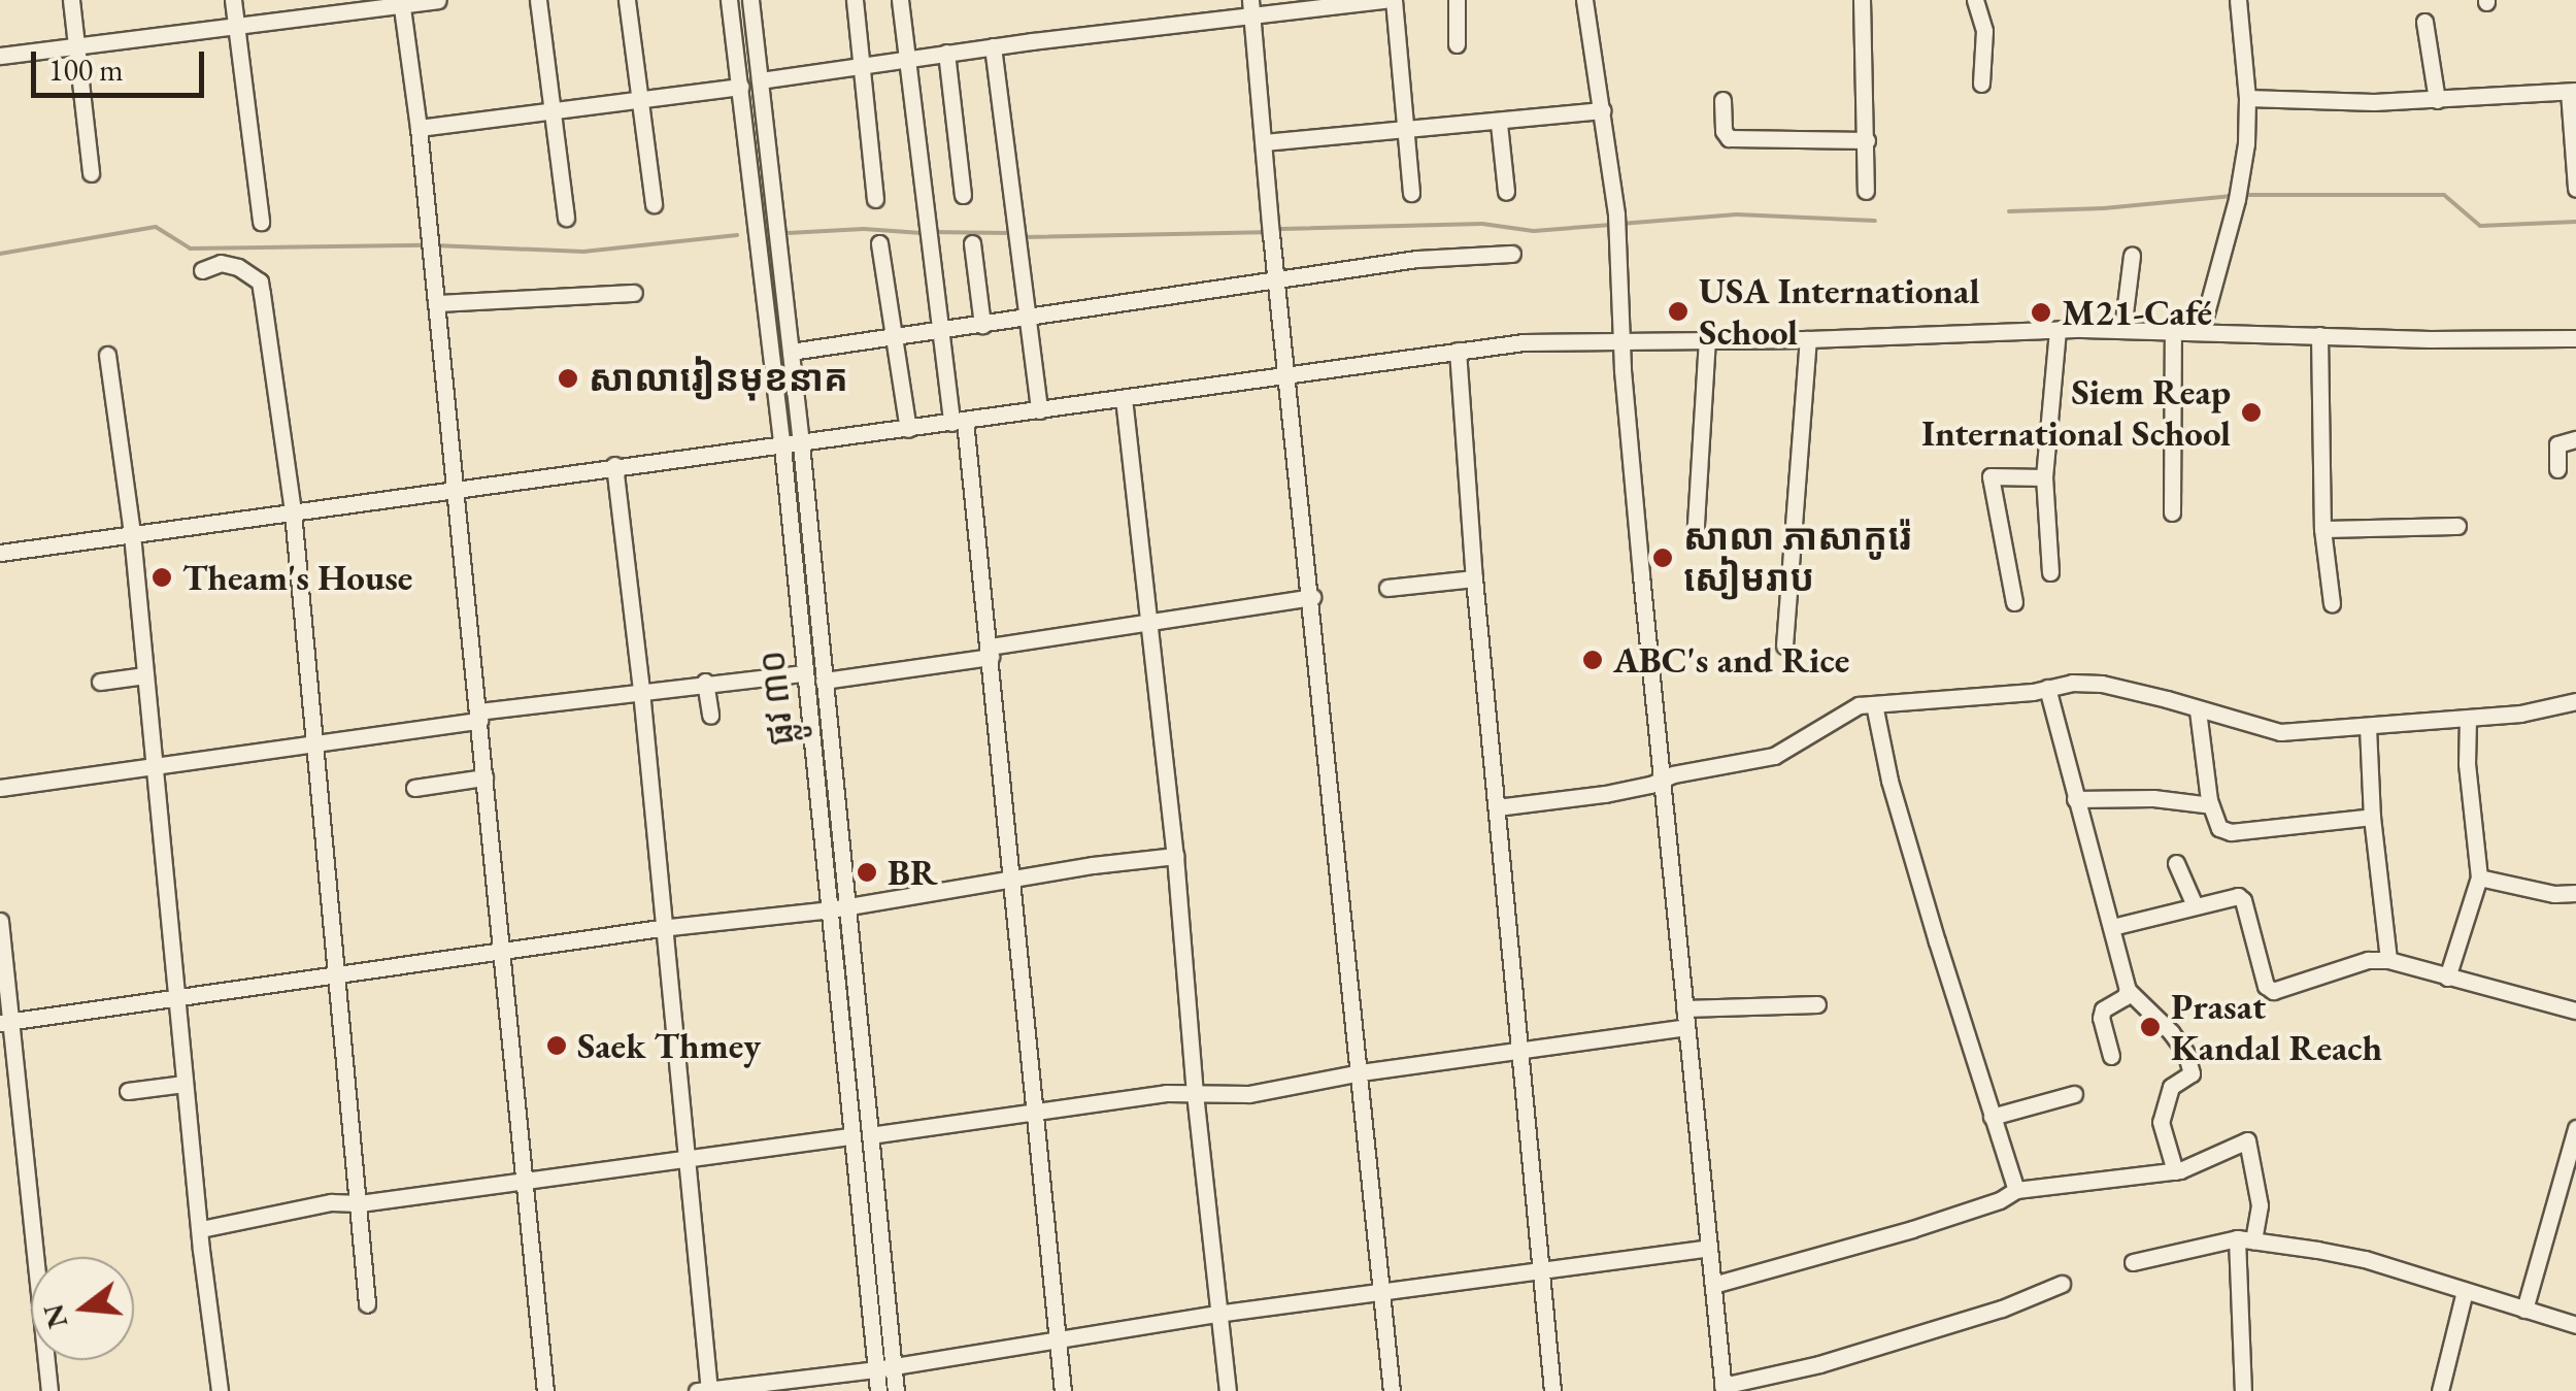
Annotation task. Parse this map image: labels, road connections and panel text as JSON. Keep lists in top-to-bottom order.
{
  "streets": {
    "street": ["ផ្លូវ ៣០"]
  },
  "places": [
    "USA International School",
    "M21-Café",
    "សាលារៀនមុខនាគ",
    "Siem Reap International School",
    "សាលា ភាសាកូរ៉េ សៀមរាប",
    "Theam's House",
    "ABC's and Rice",
    "BR",
    "Prasat Kandal Reach",
    "Saek Thmey"
  ],
  "scale_bar": "100 m",
  "north": "left"
}
